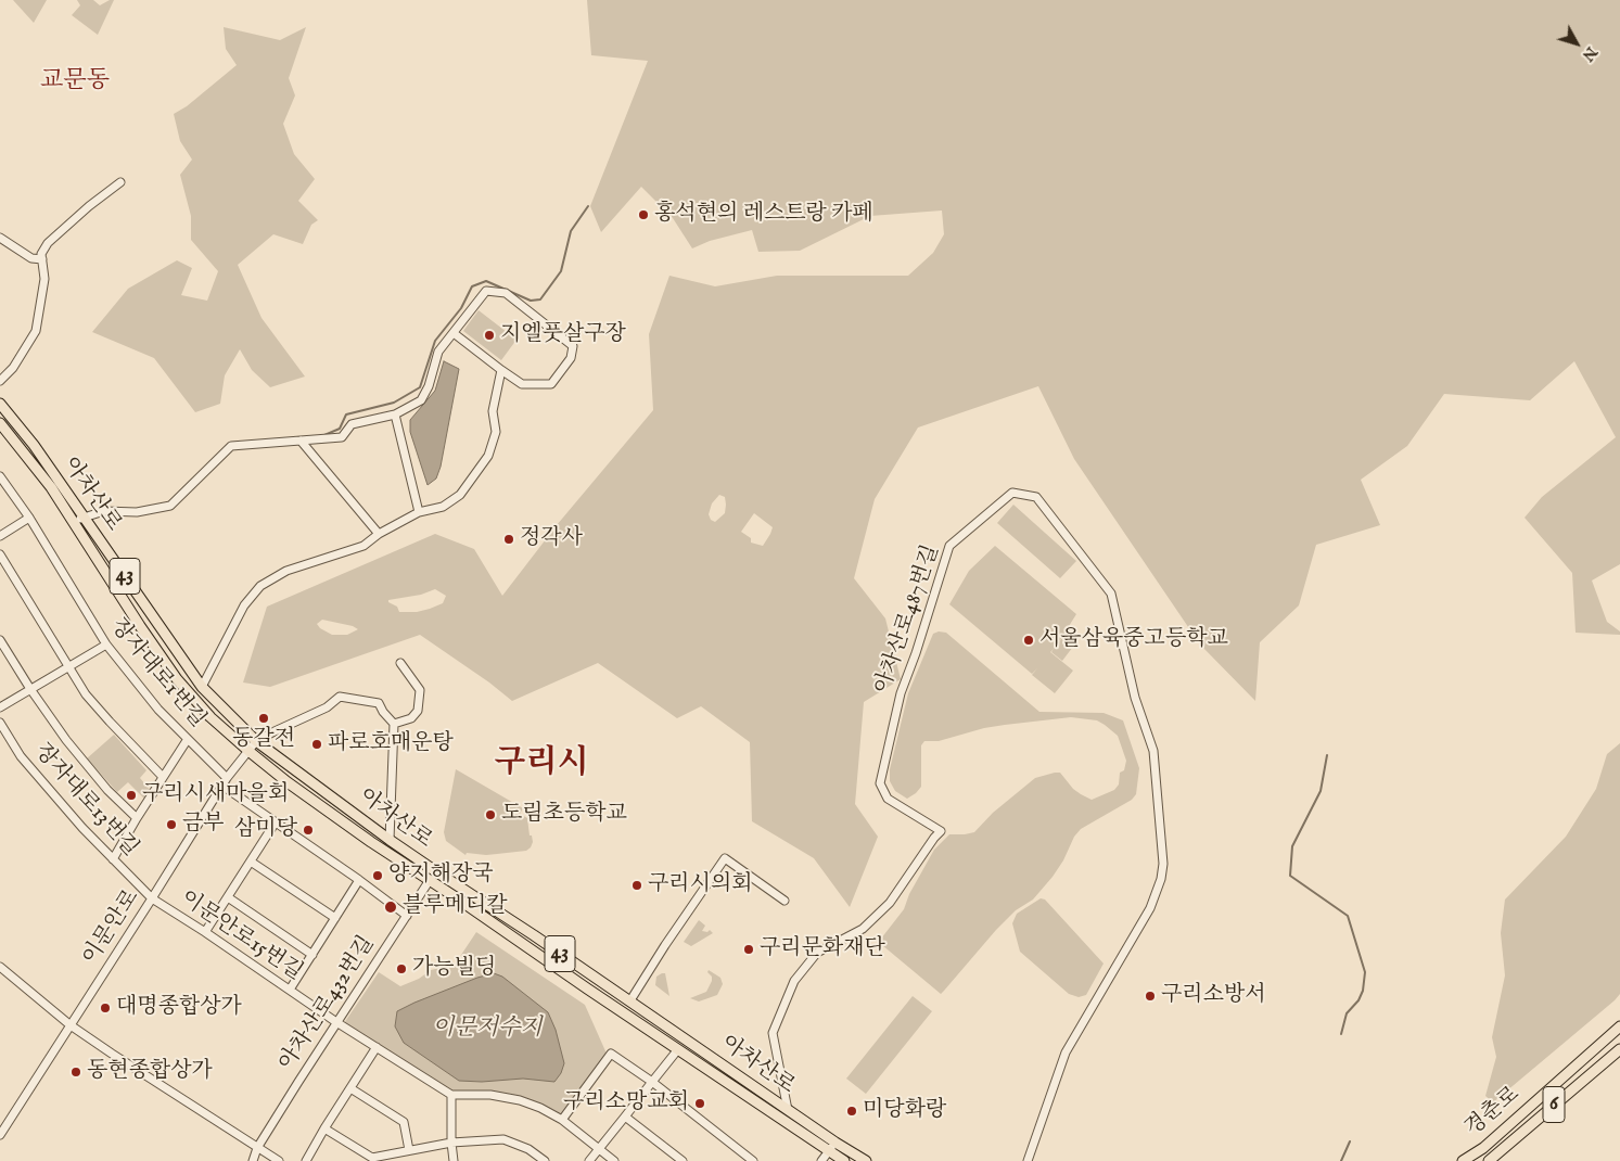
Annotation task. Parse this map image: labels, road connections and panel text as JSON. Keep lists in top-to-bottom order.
{
  "streets": {
    "main road": [
      "아차산로",
      "43",
      "6",
      "경춘로"
    ],
    "street": [
      "아차산로487번길",
      "장자대로1번길",
      "장자대로13번길",
      "이문안로",
      "이문안로15번길",
      "아차산로432번길"
    ]
  },
  "crossings": [
    ["아차산로", "아차산로487번길"],
    ["아차산로", "이문안로"],
    ["아차산로", "아차산로432번길"],
    ["장자대로1번길", "이문안로"],
    ["장자대로13번길", "이문안로"],
    ["장자대로13번길", "이문안로15번길"],
    ["이문안로", "이문안로15번길"],
    ["이문안로15번길", "아차산로432번길"]
  ],
  "districts": ["교문동", "구리시"],
  "water": ["이문저수지"],
  "places": [
    "홍석현의 레스트랑 카페",
    "지엘풋살구장",
    "정각사",
    "서울삼육중고등학교",
    "동갈전",
    "파로호매운탕",
    "구리시새마을회",
    "도림초등학교",
    "금부",
    "삼미당",
    "양지해장국",
    "구리시의회",
    "블루메디칼",
    "구리문화재단",
    "가능빌딩",
    "구리소방서",
    "대명종합상가",
    "동현종합상가",
    "구리소망교회",
    "미당화랑"
  ],
  "north": "bottom right"
}
